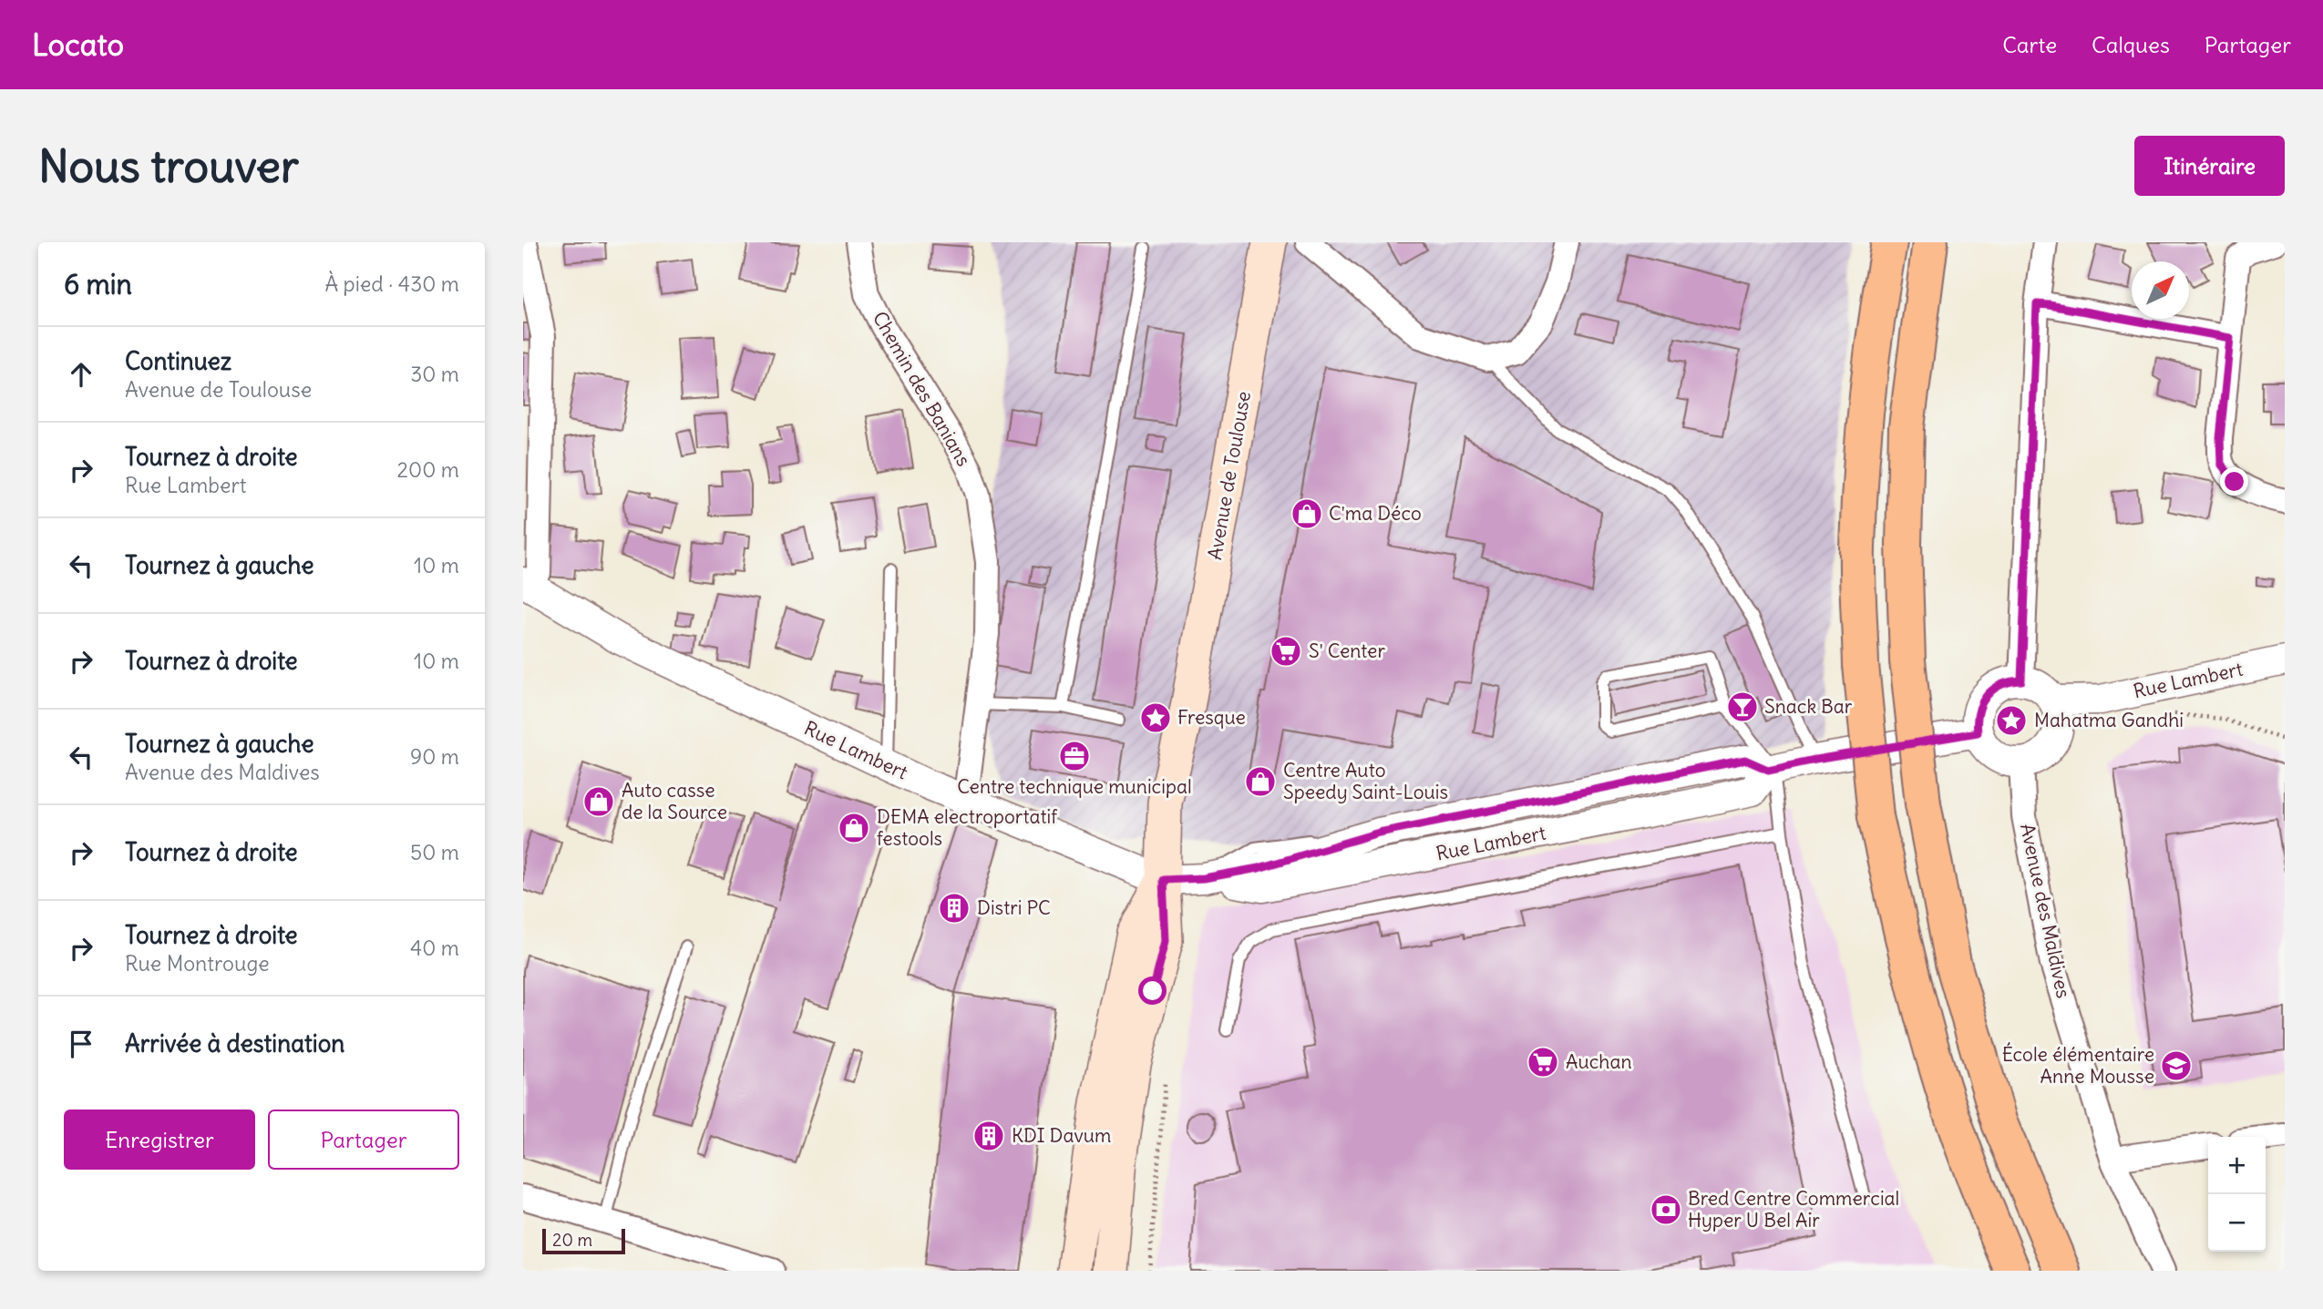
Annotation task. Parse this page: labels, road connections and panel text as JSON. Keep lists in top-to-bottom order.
{
  "streets": {
    "main road": ["Avenue de Toulouse"],
    "street": ["Chemin des Banians", "Rue Lambert", "Avenue des Maldives"]
  },
  "crossings": [
    ["Chemin des Banians", "Rue Lambert"],
    ["Avenue de Toulouse", "Rue Lambert"],
    ["Rue Lambert", "Avenue des Maldives"]
  ],
  "places": {
    "shop": [
      "C'ma Déco",
      "Centre Auto Speedy Saint-Louis",
      "Auto casse de la Source",
      "DEMA electroportatif festools"
    ],
    "supermarket": ["S' Center", "Auchan"],
    "bar": ["Snack Bar"],
    "place": ["Fresque", "Mahatma Gandhi"],
    "office": ["Centre technique municipal"],
    "building": ["Distri PC", "KDI Davum"],
    "school or university": ["École élémentaire Anne Mousse"],
    "bank": ["Bred Centre Commercial Hyper U Bel Air"]
  },
  "scale_bar": "20 m",
  "north": "top right",
  "page": {
    "header": "Locato",
    "nav": ["Carte", "Calques", "Partager"],
    "buttons": [
      "Itinéraire",
      ["Enregistrer", "Partager"]
    ],
    "title": "Nous trouver",
    "heading": ["6 min", "À pied · 430 m"],
    "list": [
      ["Continuez", "Avenue de Toulouse", "30 m"],
      ["Tournez à droite", "Rue Lambert", "200 m"],
      ["Tournez à gauche", "10 m"],
      ["Tournez à droite", "10 m"],
      ["Tournez à gauche", "Avenue des Maldives", "90 m"],
      ["Tournez à droite", "50 m"],
      ["Tournez à droite", "Rue Montrouge", "40 m"],
      "Arrivée à destination"
    ],
    "map_buttons": ["+", "−"],
    "scale": "20 m"
  }
}
